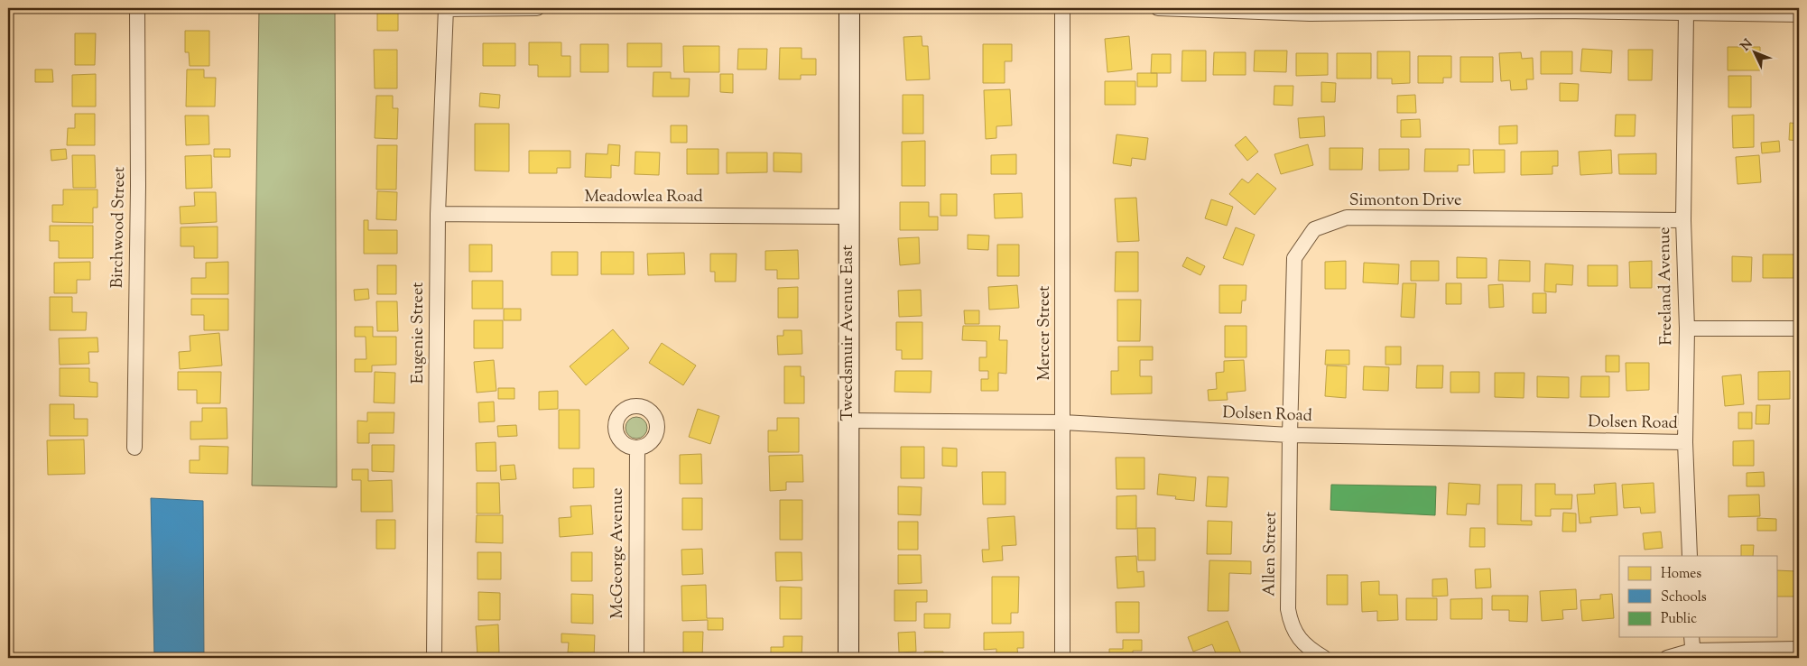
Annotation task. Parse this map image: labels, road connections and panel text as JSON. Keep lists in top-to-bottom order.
{
  "streets": {
    "street": [
      "Meadowlea Road",
      "Simonton Drive",
      "Birchwood Street",
      "Freeland Avenue",
      "Eugenie Street",
      "Tweedsmuir Avenue East",
      "Mercer Street",
      "Dolsen Road",
      "McGeorge Avenue",
      "Allen Street"
    ]
  },
  "crossings": [
    ["Meadowlea Road", "Eugenie Street"],
    ["Meadowlea Road", "Tweedsmuir Avenue East"],
    ["Simonton Drive", "Freeland Avenue"],
    ["Simonton Drive", "Dolsen Road"],
    ["Simonton Drive", "Allen Street"],
    ["Freeland Avenue", "Dolsen Road"],
    ["Tweedsmuir Avenue East", "Dolsen Road"],
    ["Mercer Street", "Dolsen Road"],
    ["Dolsen Road", "Allen Street"]
  ],
  "legend": ["Homes", "Schools", "Public"],
  "north": "top left"
}
